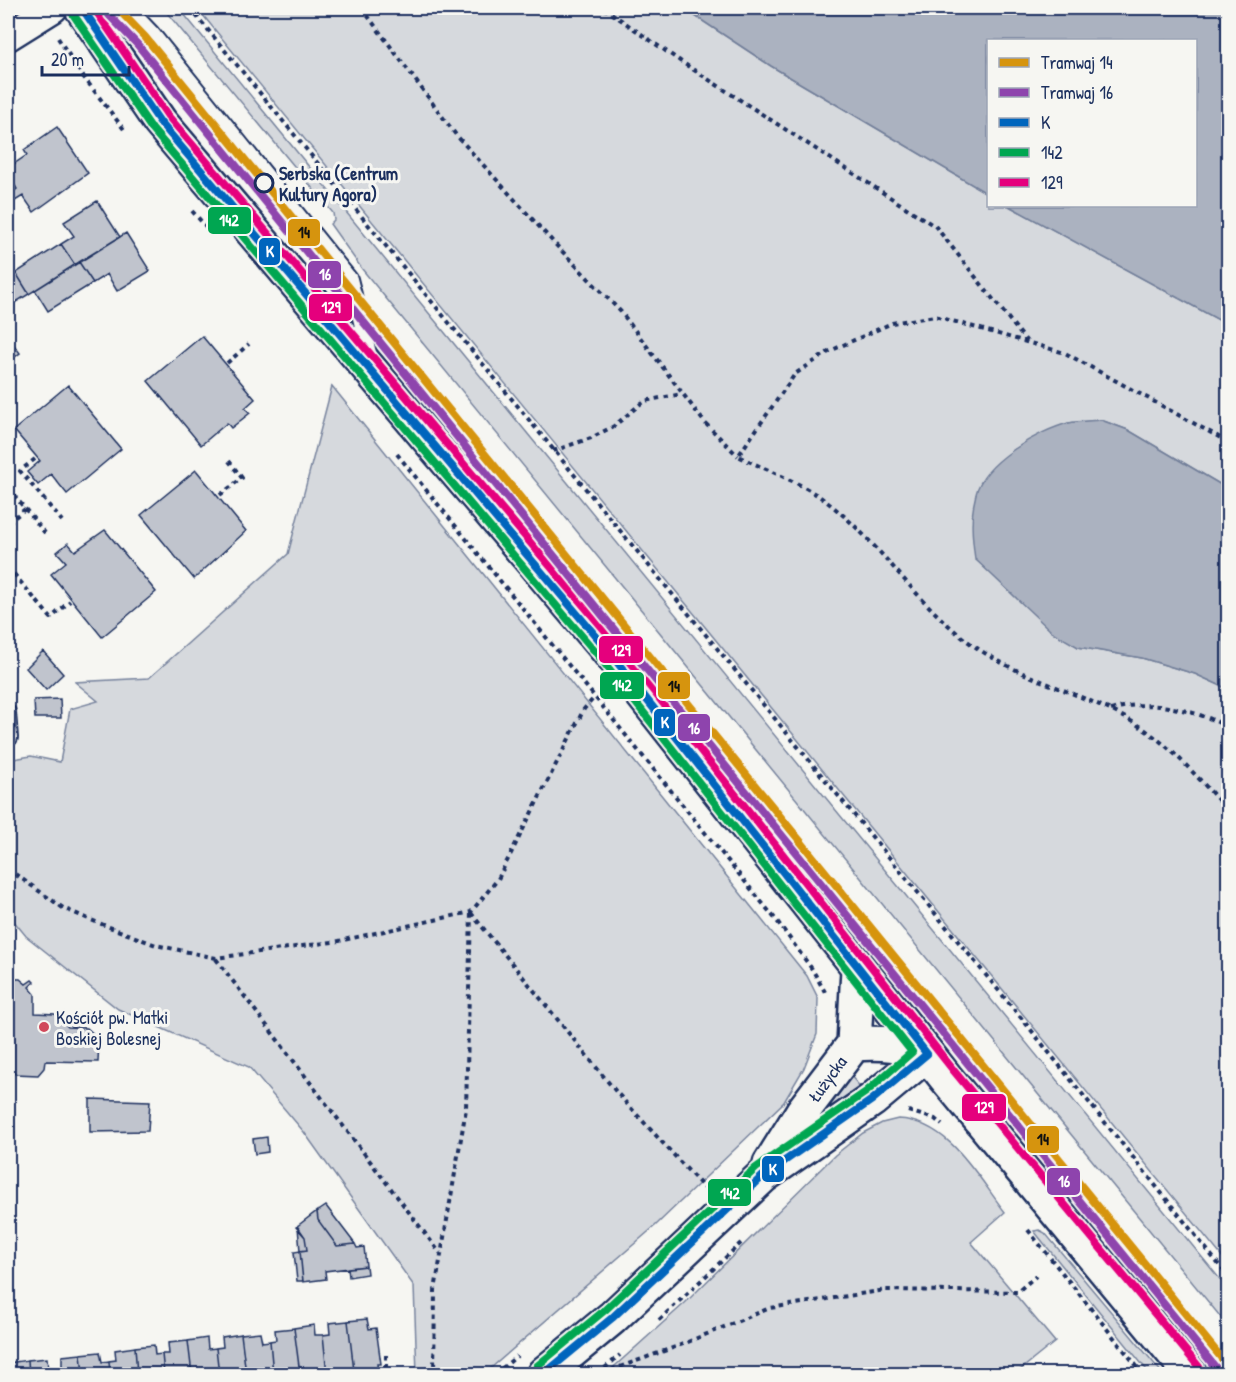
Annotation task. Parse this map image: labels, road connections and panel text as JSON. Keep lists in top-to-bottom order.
{
  "streets": {
    "street": ["Łużycka"]
  },
  "places": ["Serbska (Centrum Kultury Agora)", "Kościół pw. Matki Boskiej Bolesnej"],
  "lines": [
    "tram line 14",
    "transit line K",
    "transit line 129",
    "transit line 142",
    "tram line 16"
  ],
  "legend": [
    "Tramwaj 14",
    "Tramwaj 16",
    "K",
    "142",
    "129"
  ],
  "scale_bar": "20 m"
}
